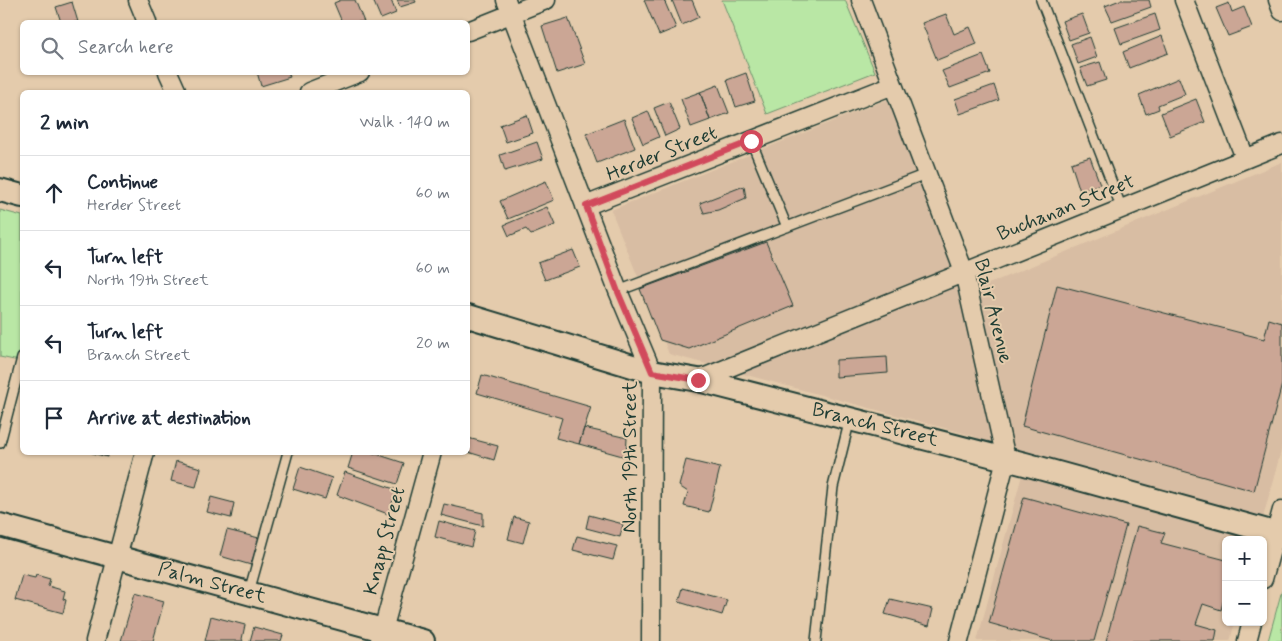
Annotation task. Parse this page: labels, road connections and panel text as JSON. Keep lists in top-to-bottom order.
{
  "streets": {
    "street": [
      "Herder Street",
      "Buchanan Street",
      "Blair Avenue",
      "Branch Street",
      "North 19th Street",
      "Knapp Street",
      "Palm Street"
    ]
  },
  "crossings": [
    ["Herder Street", "Blair Avenue"],
    ["Herder Street", "North 19th Street"],
    ["Buchanan Street", "Blair Avenue"],
    ["Buchanan Street", "Branch Street"],
    ["Blair Avenue", "Branch Street"],
    ["Branch Street", "North 19th Street"],
    ["Knapp Street", "Palm Street"]
  ],
  "page": {
    "search": "Search here",
    "heading": ["2 min", "Walk · 140 m"],
    "list": [
      ["Continue", "Herder Street", "60 m"],
      ["Turn left", "North 19th Street", "60 m"],
      ["Turn left", "Branch Street", "20 m"],
      "Arrive at destination"
    ],
    "map_buttons": ["+", "−"]
  }
}
